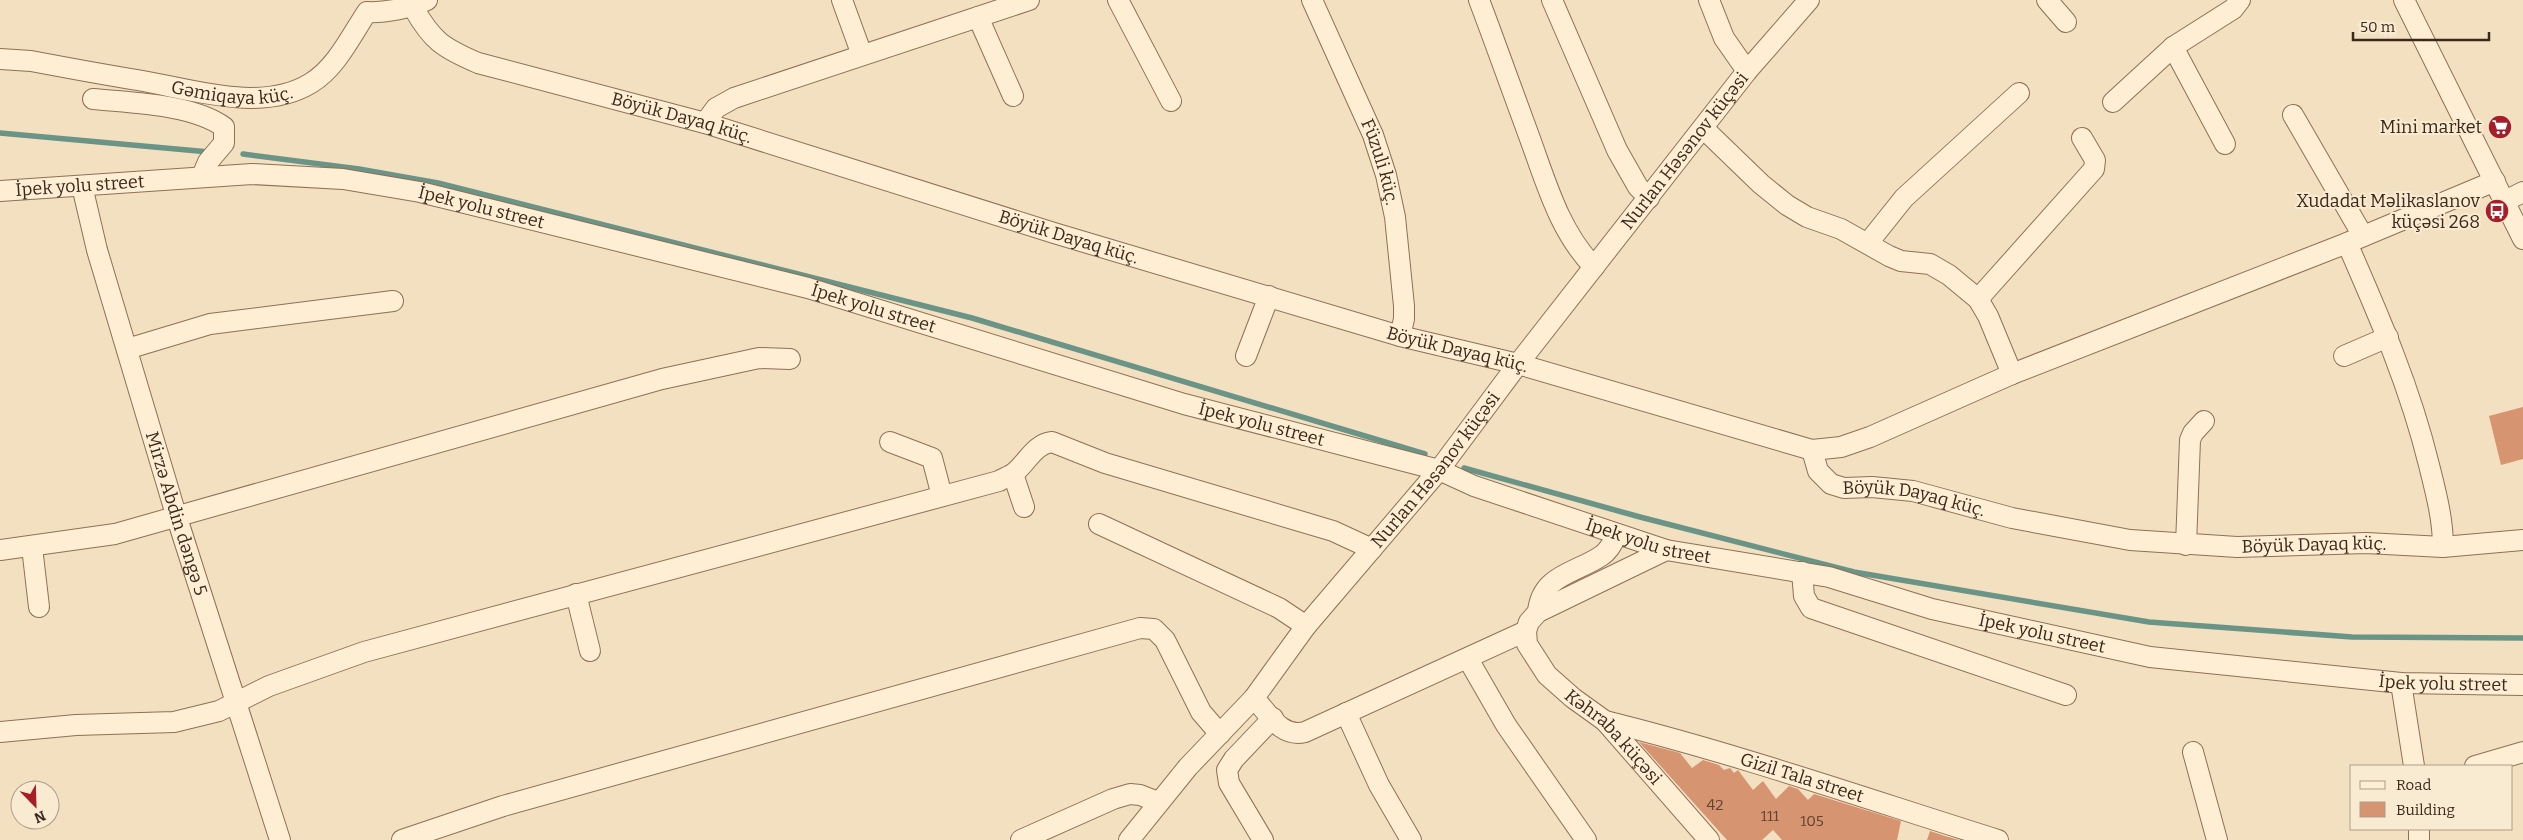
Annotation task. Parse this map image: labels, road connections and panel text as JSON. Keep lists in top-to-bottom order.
{
  "streets": {
    "street": [
      "Gəmiqaya küç.",
      "Böyük Dayaq küç.",
      "Nurlan Həsənov küçəsi",
      "Füzuli küç.",
      "İpek yolu street",
      "Mirzə Abdin dəngə 5",
      "Kəhraba küçəsi",
      "Gizil Tala street"
    ]
  },
  "crossings": [
    ["Gəmiqaya küç.", "Böyük Dayaq küç."],
    ["Böyük Dayaq küç.", "Nurlan Həsənov küçəsi"],
    ["Böyük Dayaq küç.", "Füzuli küç."],
    ["Nurlan Həsənov küçəsi", "İpek yolu street"],
    ["İpek yolu street", "Mirzə Abdin dəngə 5"],
    ["Kəhraba küçəsi", "Gizil Tala street"]
  ],
  "places": {
    "supermarket": ["Mini market"],
    "bus stop": ["Xudadat Məlikaslanov küçəsi 268"]
  },
  "house_numbers": ["42", "111", "105"],
  "legend": ["Road", "Building"],
  "scale_bar": "50 m",
  "north": "bottom right"
}
